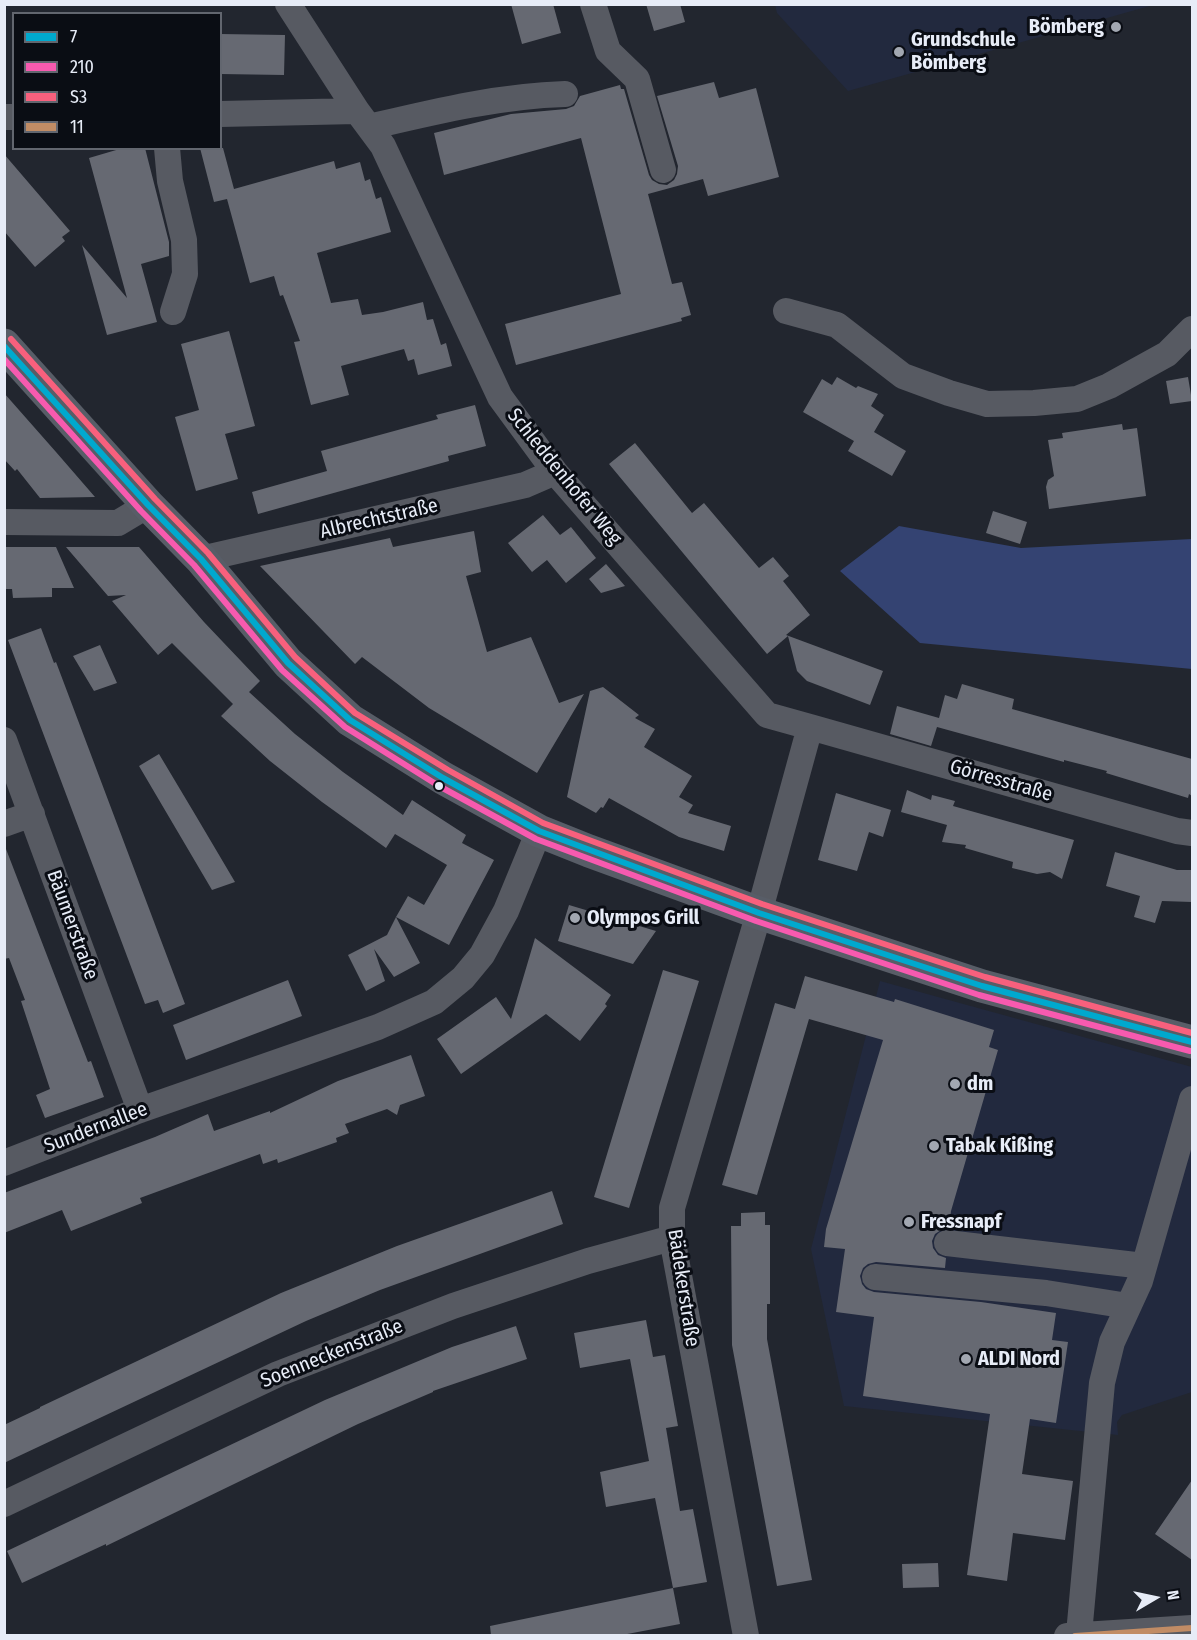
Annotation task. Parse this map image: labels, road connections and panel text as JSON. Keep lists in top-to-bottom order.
{
  "streets": {
    "street": [
      "Schleddenhofer Weg",
      "Albrechtstraße",
      "Görresstraße",
      "Bäumerstraße",
      "Sundernallee",
      "Bädekerstraße",
      "Soenneckenstraße"
    ]
  },
  "crossings": [
    ["Schleddenhofer Weg", "Albrechtstraße"],
    ["Schleddenhofer Weg", "Görresstraße"],
    ["Bäumerstraße", "Sundernallee"],
    ["Bädekerstraße", "Soenneckenstraße"]
  ],
  "places": [
    "Bömberg",
    "Grundschule Bömberg",
    "Olympos Grill",
    "dm",
    "Tabak Kißing",
    "Fressnapf",
    "ALDI Nord"
  ],
  "lines": [
    "transit line S3",
    "transit line 7",
    "transit line 210",
    "transit line 11"
  ],
  "legend": [
    "7",
    "210",
    "S3",
    "11"
  ],
  "north": "right"
}
